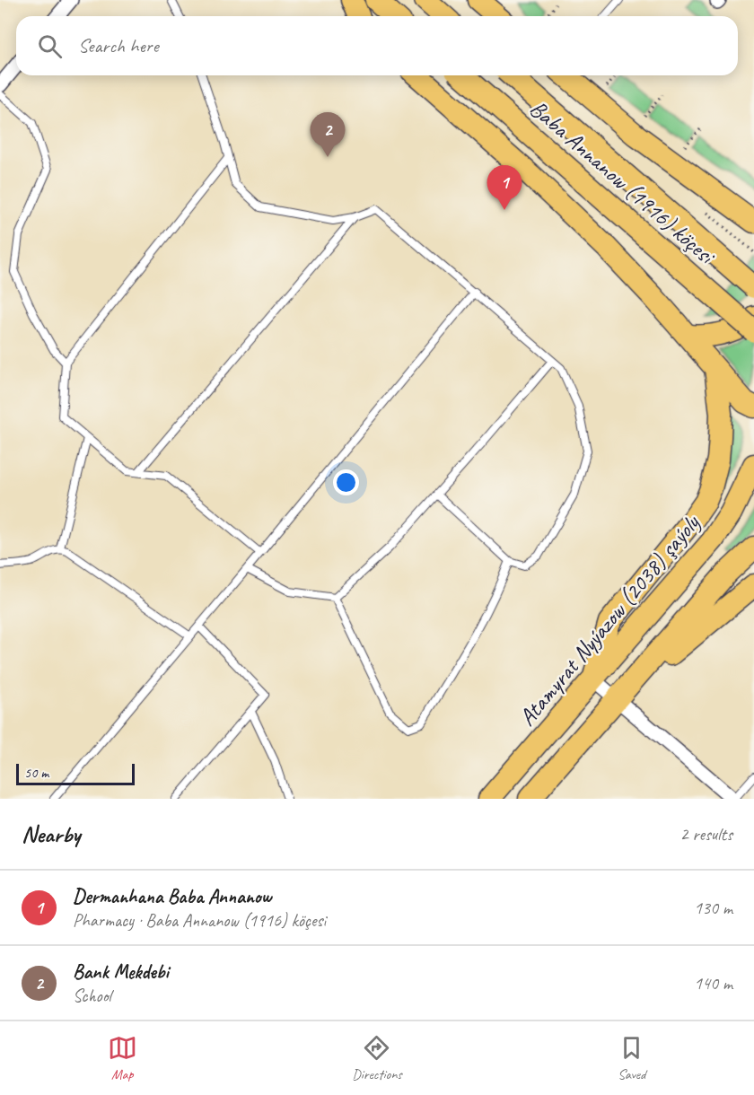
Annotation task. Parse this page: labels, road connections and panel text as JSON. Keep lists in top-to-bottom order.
{
  "streets": {
    "main road": ["Baba Annanow (1916) köçesi", "Atamyrat Nyýazow (2038) şaýoly"]
  },
  "scale_bar": "50 m",
  "page": {
    "search": "Search here",
    "pins": ["2", "1"],
    "scale": "50 m",
    "heading": ["Nearby", "2 results"],
    "list": [
      {
        "mark": "1",
        "name": "Dermanhana Baba Annanow",
        "note": "Pharmacy · Baba Annanow (1916) köçesi",
        "value": "130 m"
      },
      {
        "mark": "2",
        "name": "Bank Mekdebi",
        "note": "School",
        "value": "140 m"
      }
    ],
    "nav": ["Map", "Directions", "Saved"]
  }
}
